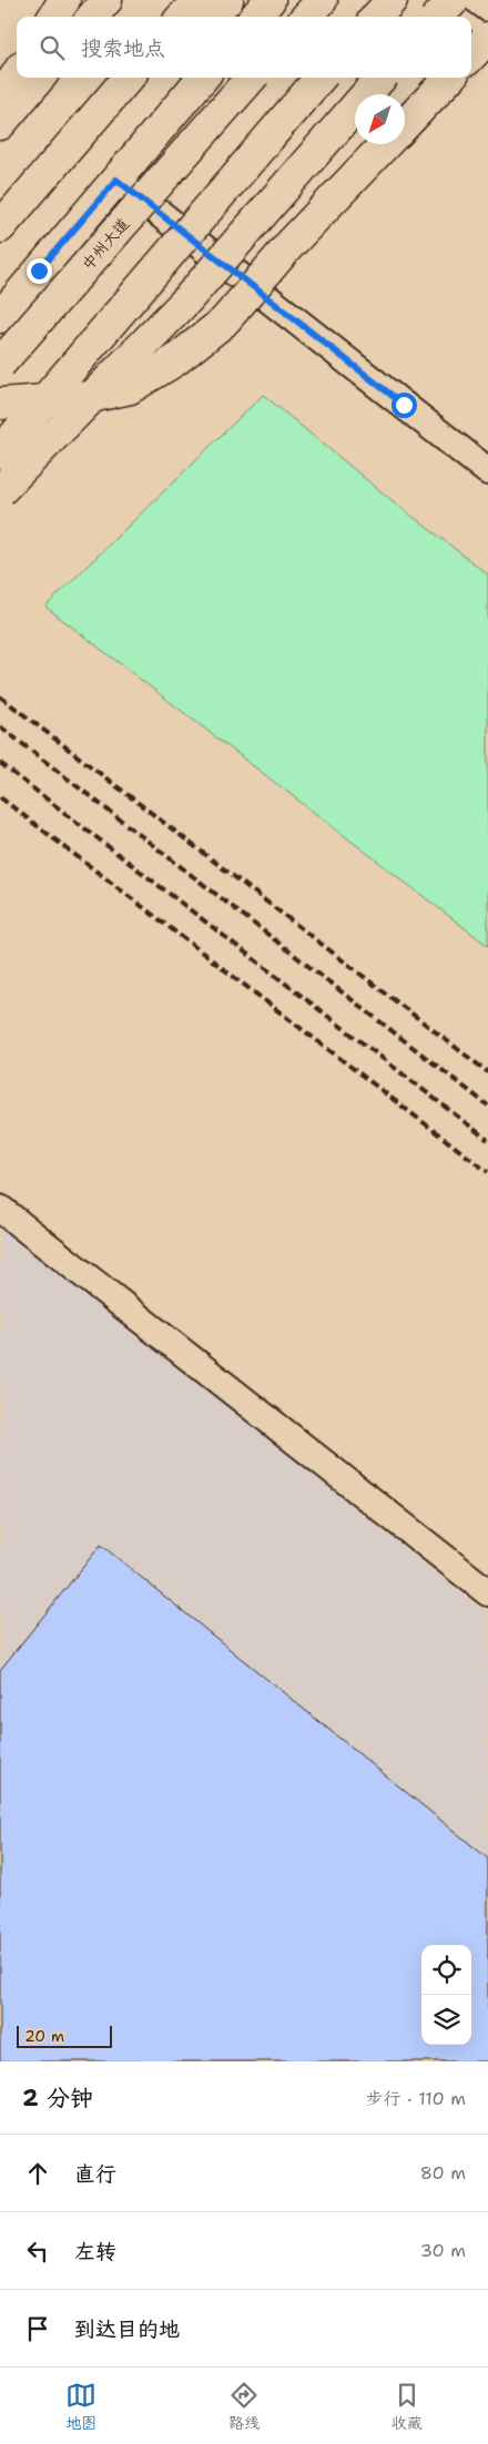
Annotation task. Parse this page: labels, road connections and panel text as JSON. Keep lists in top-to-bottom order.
{
  "streets": {
    "main road": ["中州大道"]
  },
  "scale_bar": "20 m",
  "north": "bottom left",
  "page": {
    "search": "搜索地点",
    "scale": "20 m",
    "heading": ["2 分钟", "步行 · 110 m"],
    "list": [
      ["直行", "80 m"],
      ["左转", "30 m"],
      "到达目的地"
    ],
    "nav": ["地图", "路线", "收藏"]
  }
}
